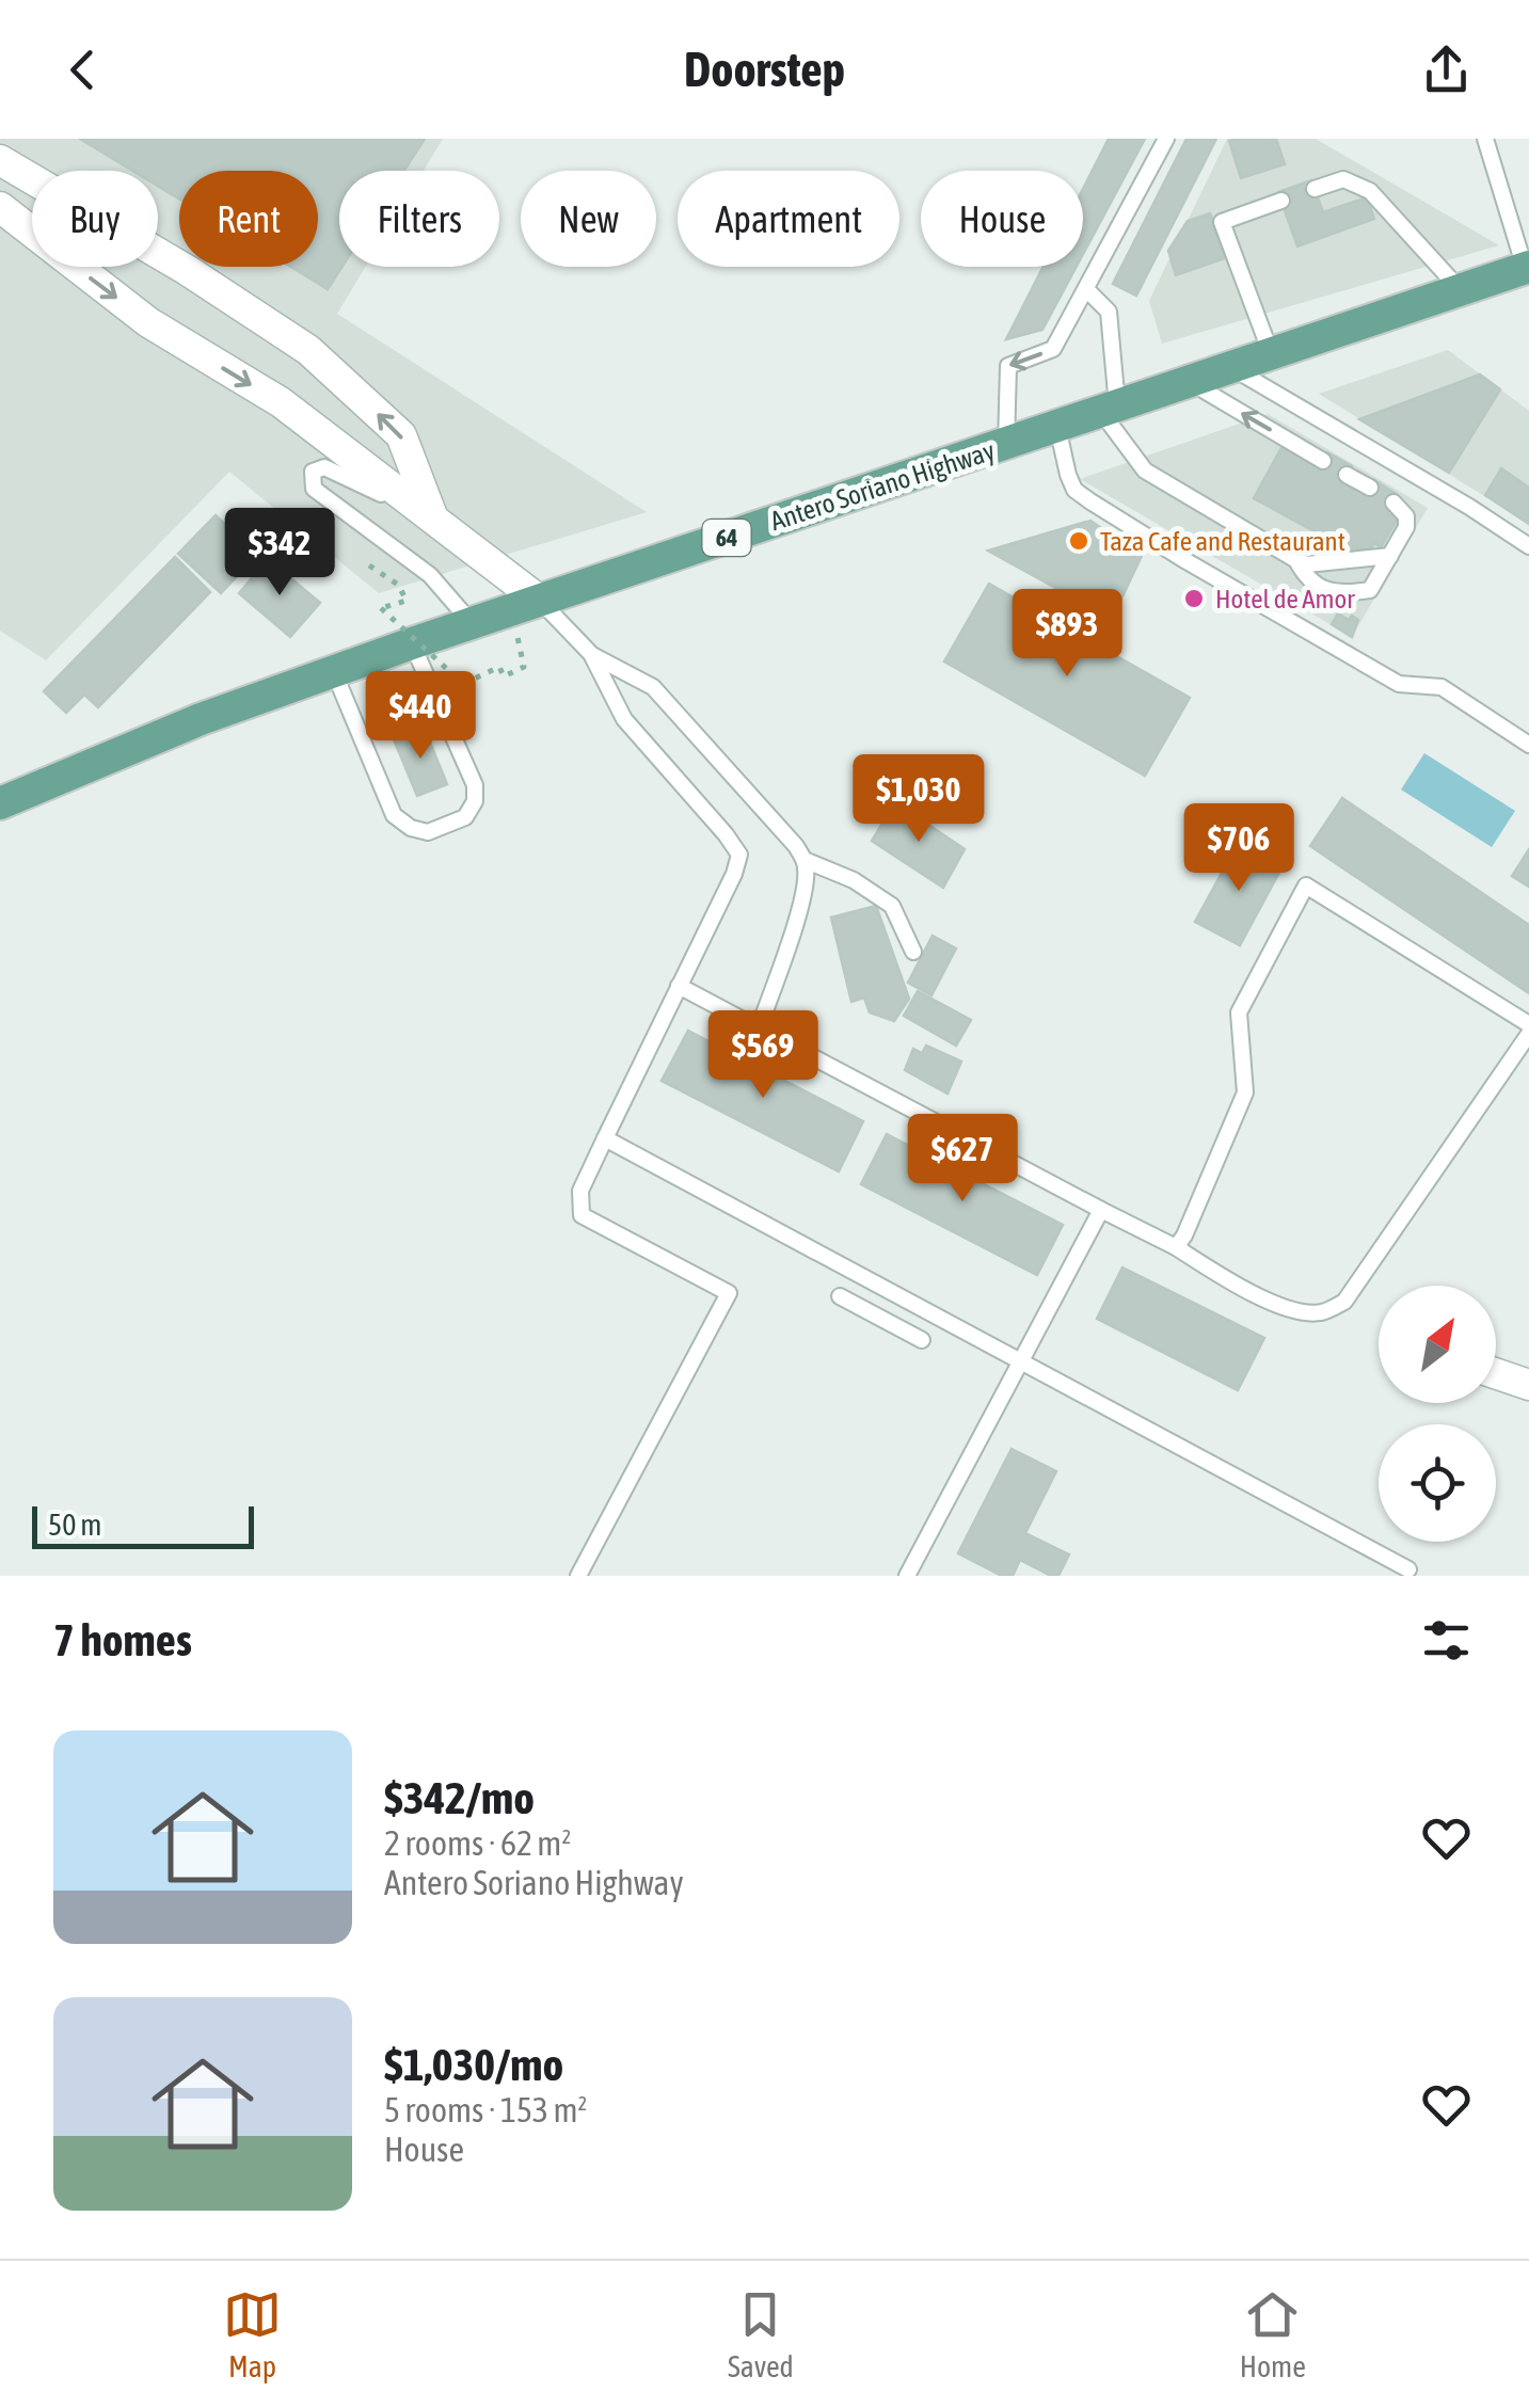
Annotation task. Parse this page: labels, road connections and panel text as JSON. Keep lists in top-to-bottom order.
{
  "streets": {
    "main road": ["Antero Soriano Highway", "64"]
  },
  "places": ["Taza Cafe and Restaurant", "Hotel de Amor"],
  "scale_bar": "50 m",
  "north": "top right",
  "page": {
    "header": "Doorstep",
    "chip": [
      "Buy",
      "Rent",
      "Filters",
      "New",
      "Apartment",
      "House"
    ],
    "price": [
      "$342",
      "$893",
      "$440",
      "$1,030",
      "$706",
      "$569",
      "$627"
    ],
    "scale": "50 m",
    "heading": "7 homes",
    "list": [
      {
        "name": "$342/mo",
        "note": "2 rooms · 62 m² · Antero Soriano Highway"
      },
      {
        "name": "$1,030/mo",
        "note": "5 rooms · 153 m² · House"
      }
    ],
    "tabs": ["Map", "Saved", "Home"]
  }
}
